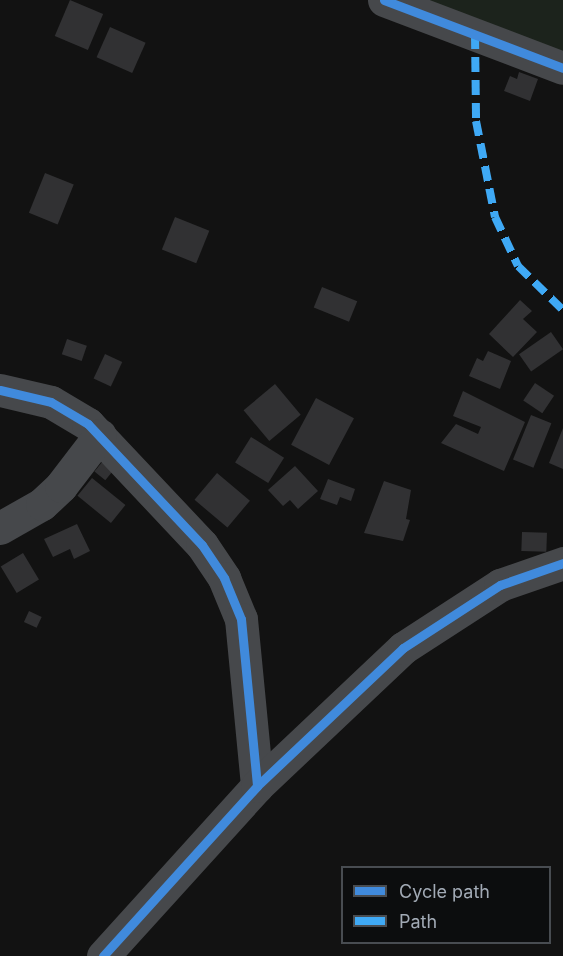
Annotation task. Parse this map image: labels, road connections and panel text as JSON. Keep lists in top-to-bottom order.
{
  "legend": ["Cycle path", "Path"]
}
